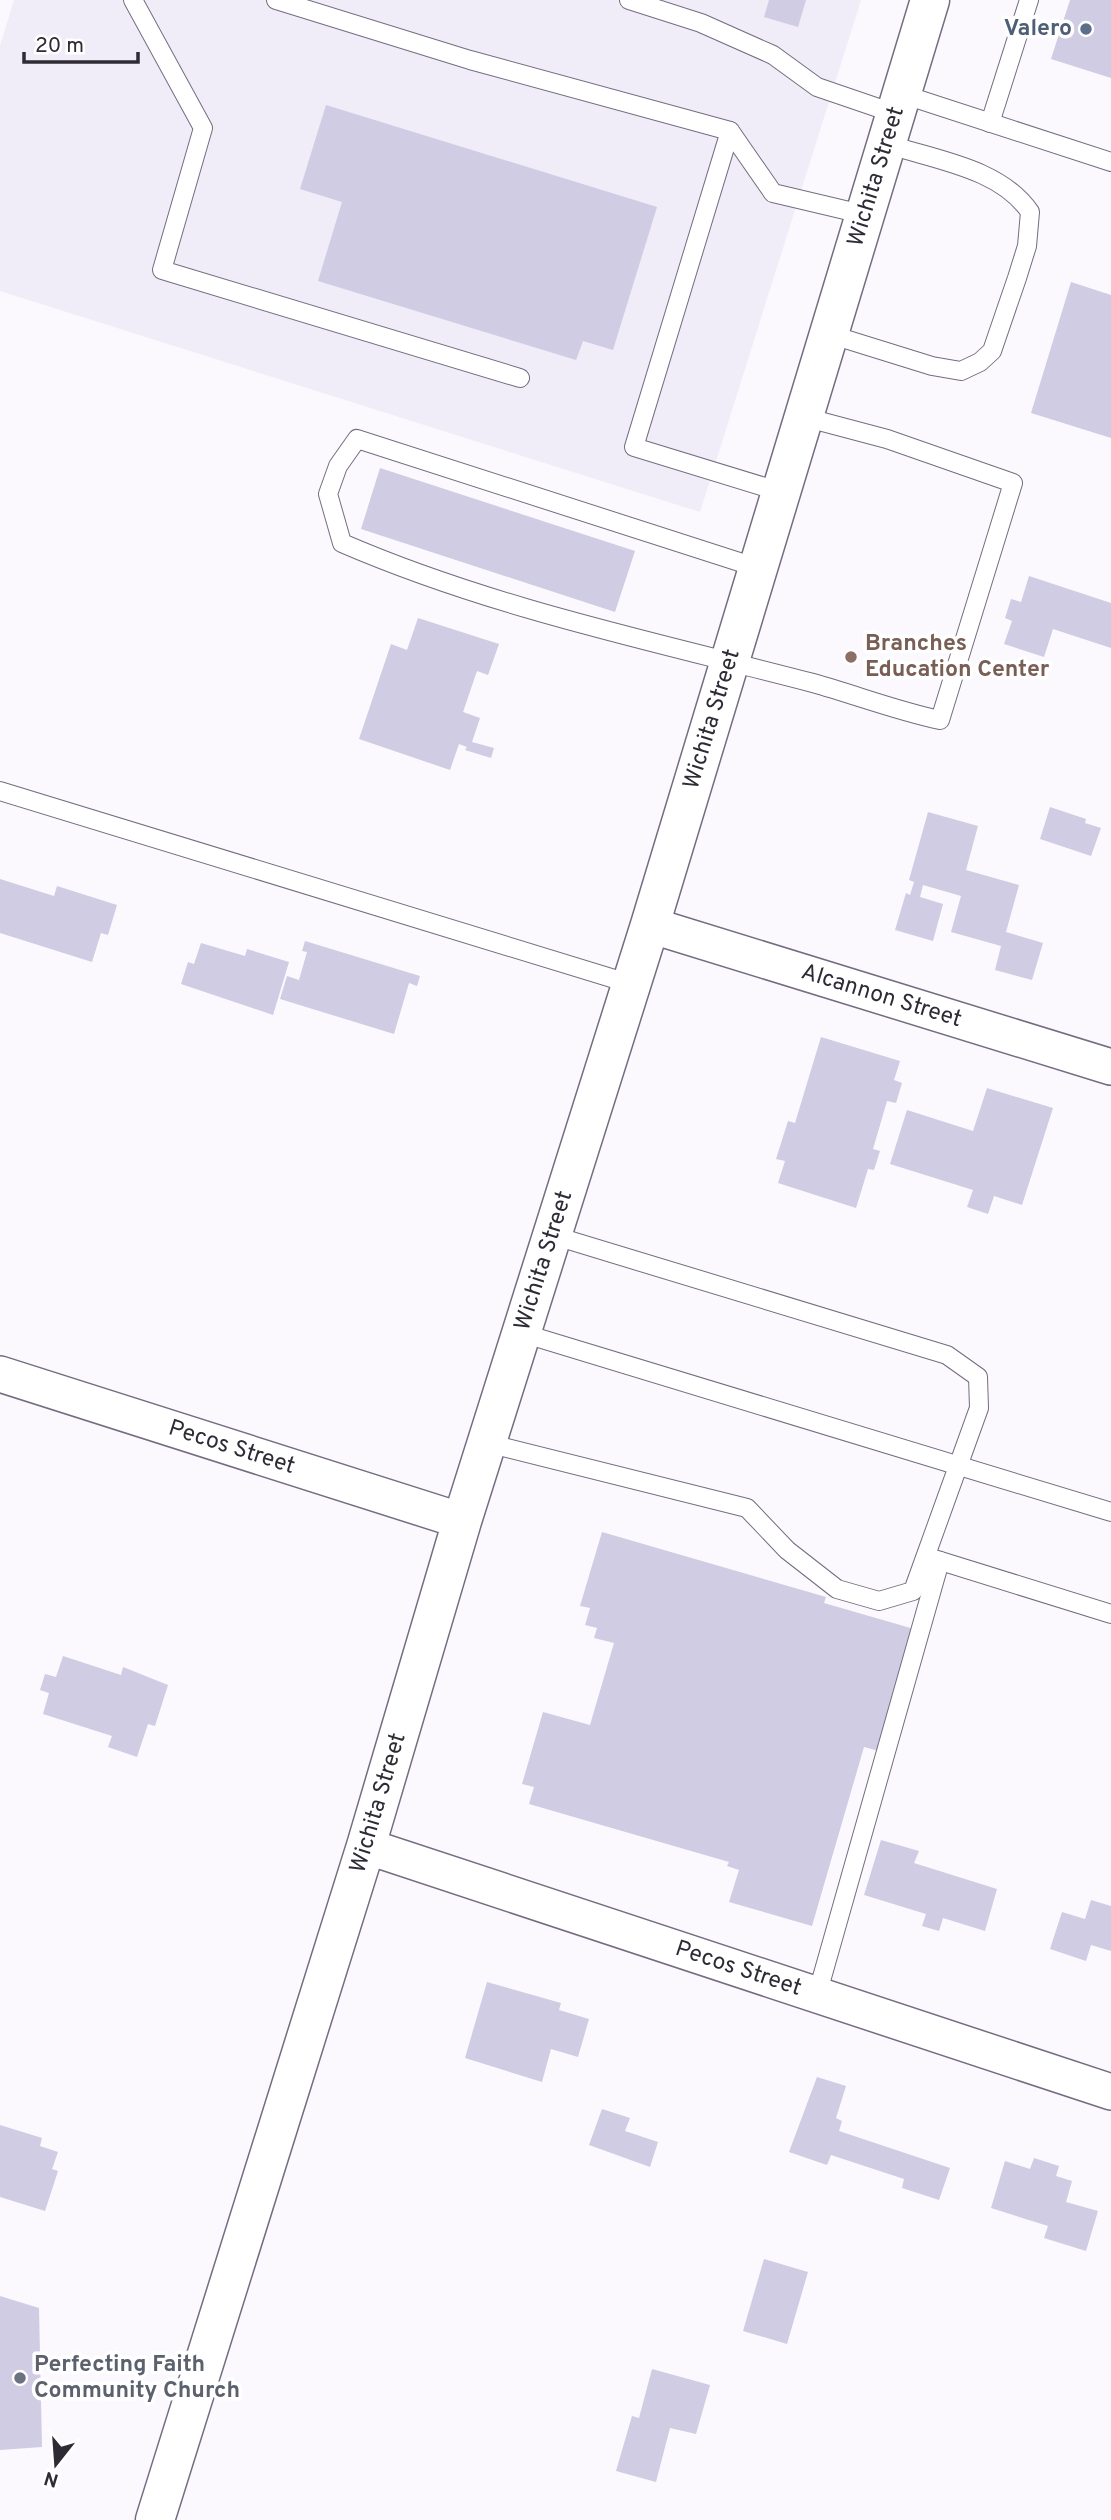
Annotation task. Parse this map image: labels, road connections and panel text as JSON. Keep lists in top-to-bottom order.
{
  "streets": {
    "main road": ["Wichita Street"],
    "street": ["Alcannon Street", "Pecos Street"]
  },
  "crossings": [
    ["Wichita Street", "Alcannon Street"],
    ["Wichita Street", "Pecos Street"]
  ],
  "places": ["Valero", "Branches Education Center", "Perfecting Faith Community Church"],
  "scale_bar": "20 m",
  "north": "bottom"
}
